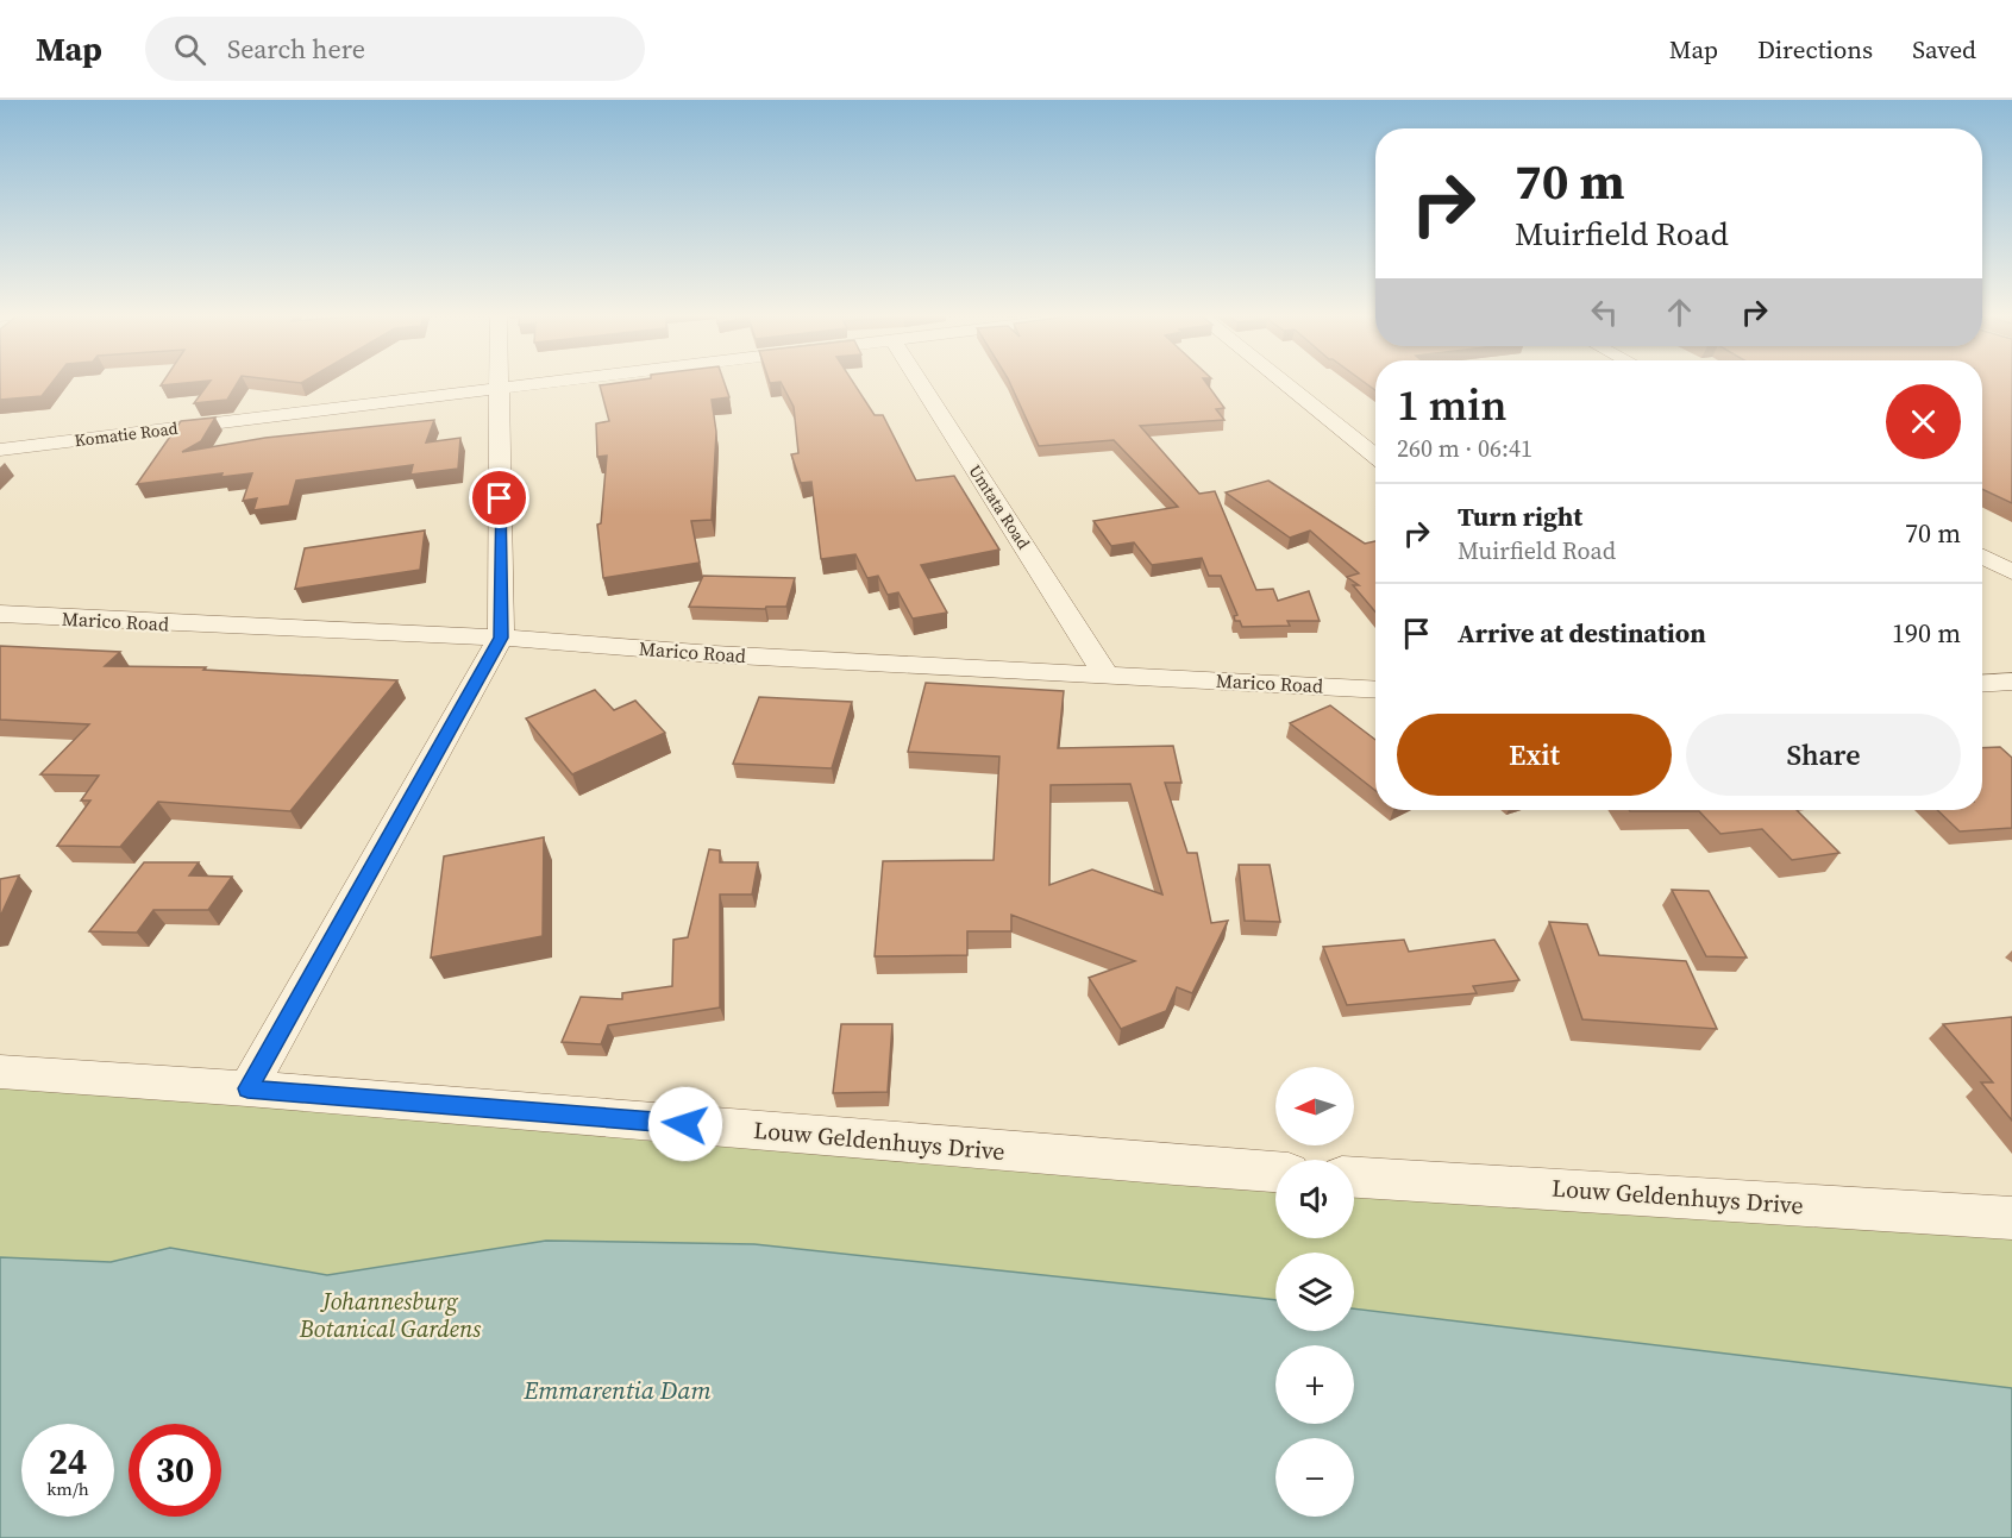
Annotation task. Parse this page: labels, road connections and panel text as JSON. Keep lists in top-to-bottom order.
{
  "streets": {
    "street": [
      "Komatie Road",
      "Umtata Road",
      "Marico Road",
      "Louw Geldenhuys Drive"
    ]
  },
  "crossings": [
    ["Umtata Road", "Marico Road"]
  ],
  "water": ["Emmarentia Dam"],
  "parks": ["Johannesburg Botanical Gardens"],
  "north": "left",
  "page": {
    "header": "Map",
    "search": "Search here",
    "nav": ["Map", "Directions", "Saved"],
    "turn": ["70 m", "Muirfield Road"],
    "heading": ["1 min", "260 m · 06:41"],
    "list": [
      {
        "name": "Turn right",
        "note": "Muirfield Road",
        "value": "70 m"
      },
      {
        "name": "Arrive at destination",
        "value": "190 m"
      }
    ],
    "buttons": ["Exit", "Share"],
    "map_buttons": ["+", "−"],
    "speed": "24 km/h",
    "limit": "30"
  }
}
